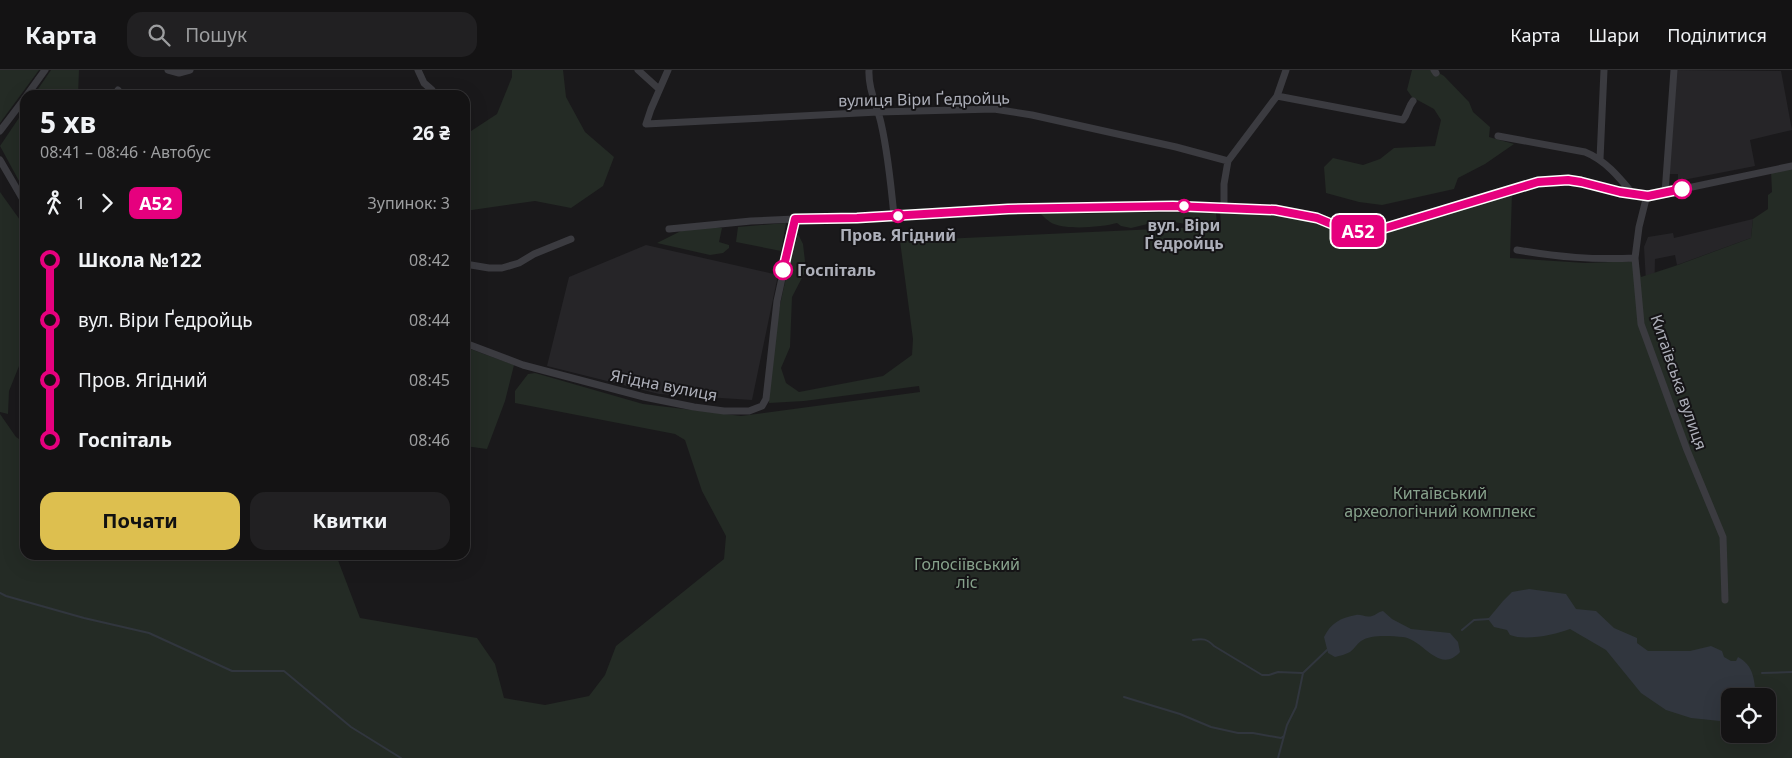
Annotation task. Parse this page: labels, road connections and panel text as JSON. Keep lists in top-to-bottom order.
{
  "streets": {
    "street": ["вулиця Віри Ґедройць", "Китаївська вулиця", "Ягідна вулиця"]
  },
  "parks": ["Китаївський археологічний комплекс", "Голосіївський ліс"],
  "places": ["вул. Віри Ґедройць", "Пров. Ягідний", "Госпіталь"],
  "lines": ["bus line А52"],
  "page": {
    "header": "Карта",
    "search": "Пошук",
    "nav": ["Карта", "Шари", "Поділитися"],
    "on_map": "А52",
    "heading": ["5 хв", "08:41 – 08:46 · Автобус", "26 ₴"],
    "legs": ["1", "А52", "Зупинок: 3"],
    "list": [
      {
        "name": "Школа №122",
        "value": "08:42"
      },
      {
        "name": "вул. Віри Ґедройць",
        "value": "08:44"
      },
      {
        "name": "Пров. Ягідний",
        "value": "08:45"
      },
      {
        "name": "Госпіталь",
        "value": "08:46"
      }
    ],
    "buttons": ["Почати", "Квитки"]
  }
}
